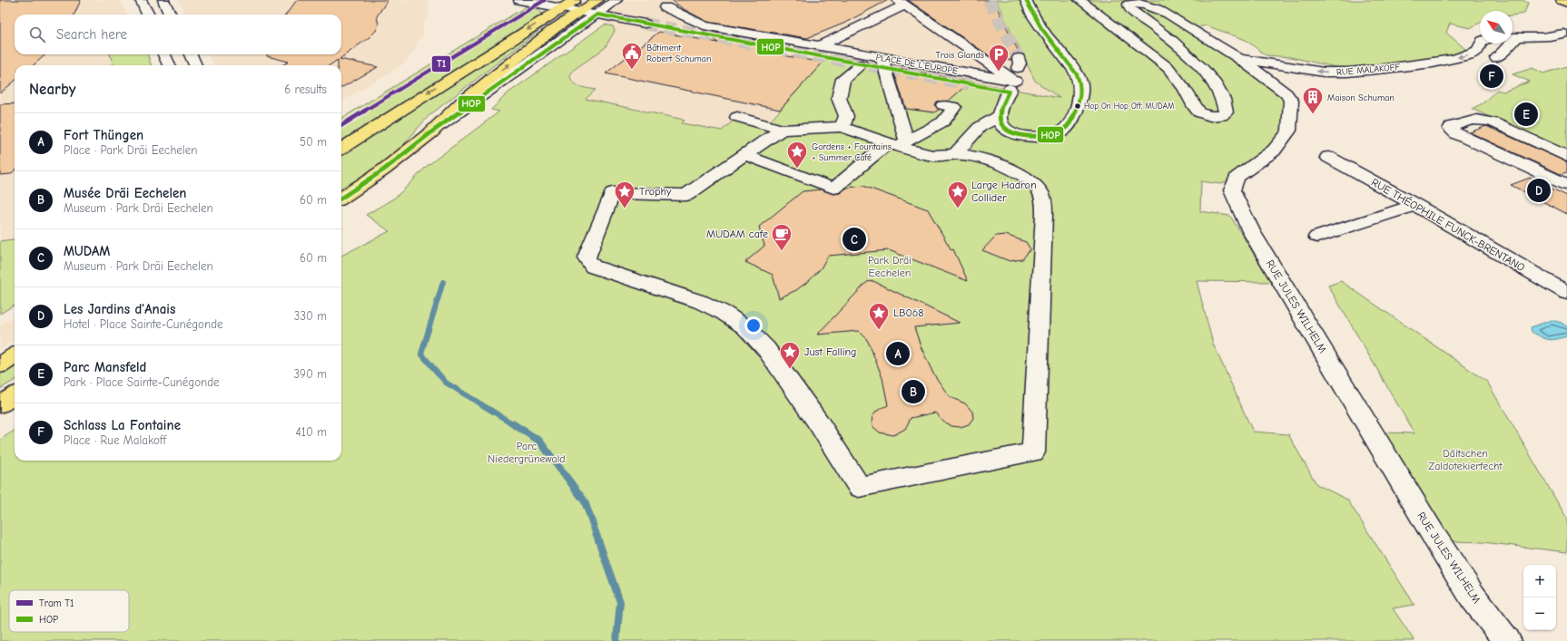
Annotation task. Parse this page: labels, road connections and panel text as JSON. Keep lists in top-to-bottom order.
{
  "streets": {
    "street": [
      "PLACE DE L'EUROPE",
      "RUE MALAKOFF",
      "RUE THÉOPHILE FUNCK-BRENTANO",
      "RUE JULES WILHELM"
    ]
  },
  "crossings": [
    ["RUE MALAKOFF", "RUE JULES WILHELM"]
  ],
  "parks": ["Park Dräi Eechelen", "Parc Niedergrünewald", "Däitschen Zaldotekierfecht"],
  "places": {
    "public building": ["Bâtiment Robert Schuman"],
    "parking": ["Trois Glands"],
    "other": ["Hop On Hop Off: MUDAM"],
    "building": ["Maison Schuman"],
    "place": [
      "Gardens + Fountains + Summer Café",
      "Trophy",
      "Large Hadron Collider",
      "LB068",
      "Just Falling"
    ],
    "cafe": ["MUDAM cafe"]
  },
  "lines": ["tram line T1", "transit line HOP"],
  "legend": ["Tram T1", "HOP"],
  "north": "top left",
  "page": {
    "search": "Search here",
    "pins": [
      "F",
      "E",
      "D",
      "C",
      "A",
      "B"
    ],
    "heading": ["Nearby", "6 results"],
    "list": [
      {
        "mark": "A",
        "name": "Fort Thüngen",
        "note": "Place · Park Dräi Eechelen",
        "value": "50 m"
      },
      {
        "mark": "B",
        "name": "Musée Dräi Eechelen",
        "note": "Museum · Park Dräi Eechelen",
        "value": "60 m"
      },
      {
        "mark": "C",
        "name": "MUDAM",
        "note": "Museum · Park Dräi Eechelen",
        "value": "60 m"
      },
      {
        "mark": "D",
        "name": "Les Jardins d’Anais",
        "note": "Hotel · Place Sainte-Cunégonde",
        "value": "330 m"
      },
      {
        "mark": "E",
        "name": "Parc Mansfeld",
        "note": "Park · Place Sainte-Cunégonde",
        "value": "390 m"
      },
      {
        "mark": "F",
        "name": "Schlass La Fontaine",
        "note": "Place · Rue Malakoff",
        "value": "410 m"
      }
    ],
    "map_buttons": ["+", "−"]
  }
}
